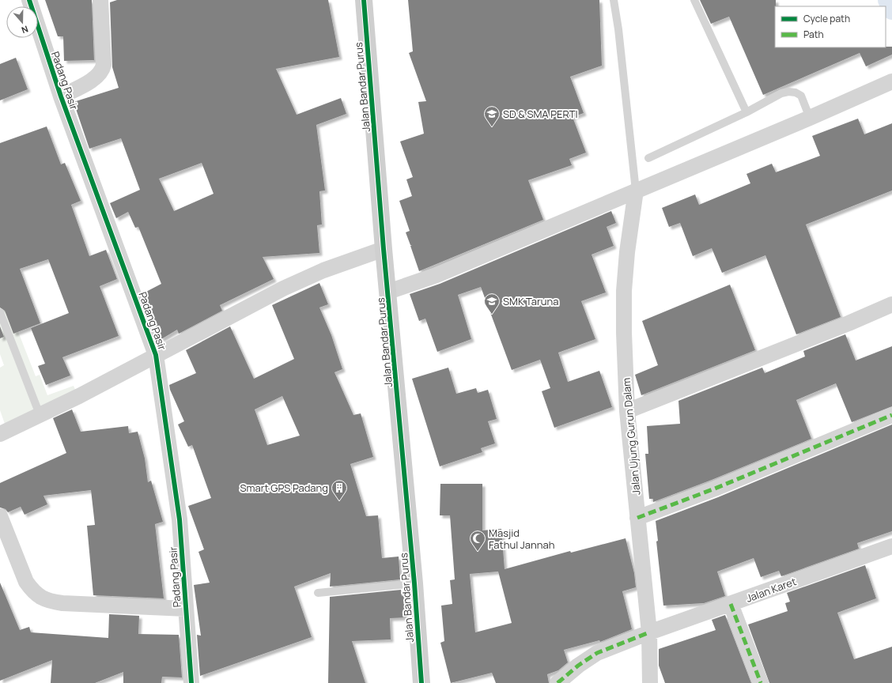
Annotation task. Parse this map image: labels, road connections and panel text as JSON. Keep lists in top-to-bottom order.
{
  "streets": {
    "street": [
      "Padang Pasir",
      "Jalan Bandar Purus",
      "Jalan Ujung Gurun Dalam",
      "Jalan Karet"
    ]
  },
  "crossings": [
    ["Jalan Ujung Gurun Dalam", "Jalan Karet"]
  ],
  "places": {
    "school or university": ["SD & SMA PERTI", "SMK Taruna"],
    "building": ["Smart GPS Padang"],
    "mosque": ["Masjid Fathul Jannah"]
  },
  "legend": ["Cycle path", "Path"],
  "north": "bottom"
}
